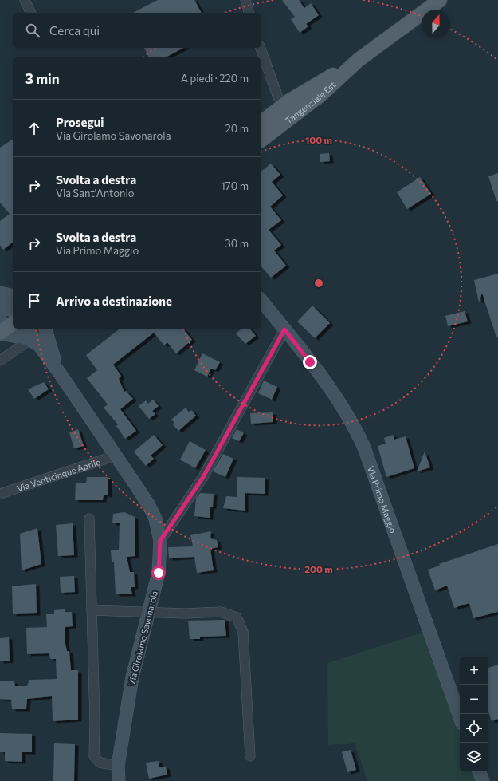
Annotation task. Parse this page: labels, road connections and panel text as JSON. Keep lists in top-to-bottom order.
{
  "streets": {
    "main road": ["Tangenziale Est"],
    "street": ["Via Venticinque Aprile", "Via Primo Maggio", "Via Girolamo Savonarola"]
  },
  "crossings": [
    ["Via Venticinque Aprile", "Via Girolamo Savonarola"]
  ],
  "north": "top",
  "page": {
    "search": "Cerca qui",
    "heading": ["3 min", "A piedi · 220 m"],
    "list": [
      ["Prosegui", "Via Girolamo Savonarola", "20 m"],
      ["Svolta a destra", "Via Sant'Antonio", "170 m"],
      ["Svolta a destra", "Via Primo Maggio", "30 m"],
      "Arrivo a destinazione"
    ],
    "map_buttons": ["+", "−"]
  },
  "rings": ["100 m", "200 m"]
}
